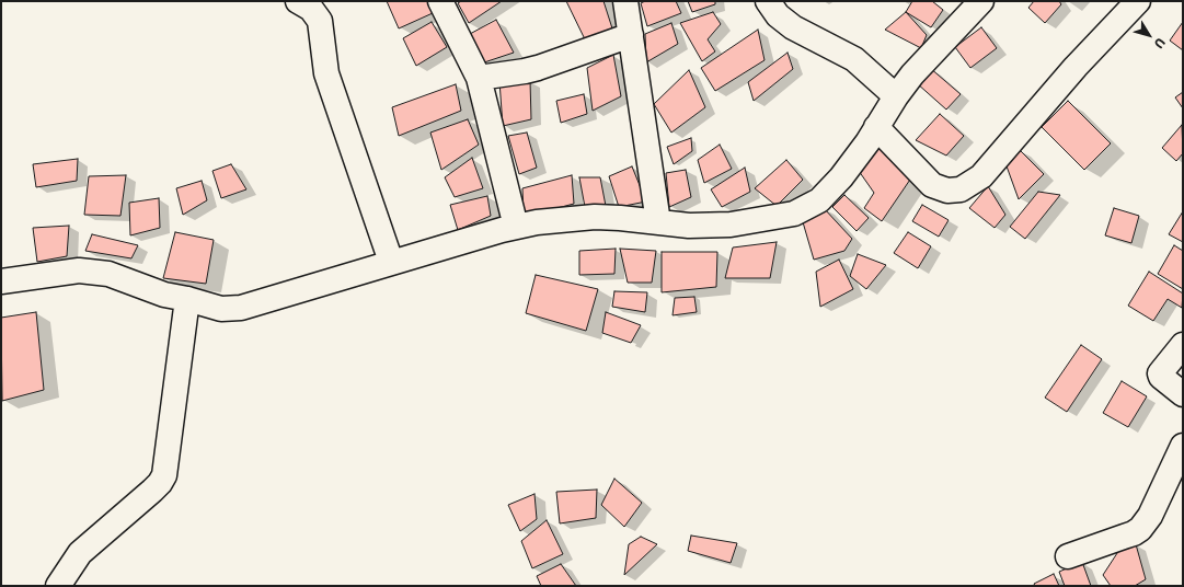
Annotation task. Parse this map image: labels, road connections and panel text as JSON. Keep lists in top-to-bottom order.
{
  "north": "bottom right"
}
